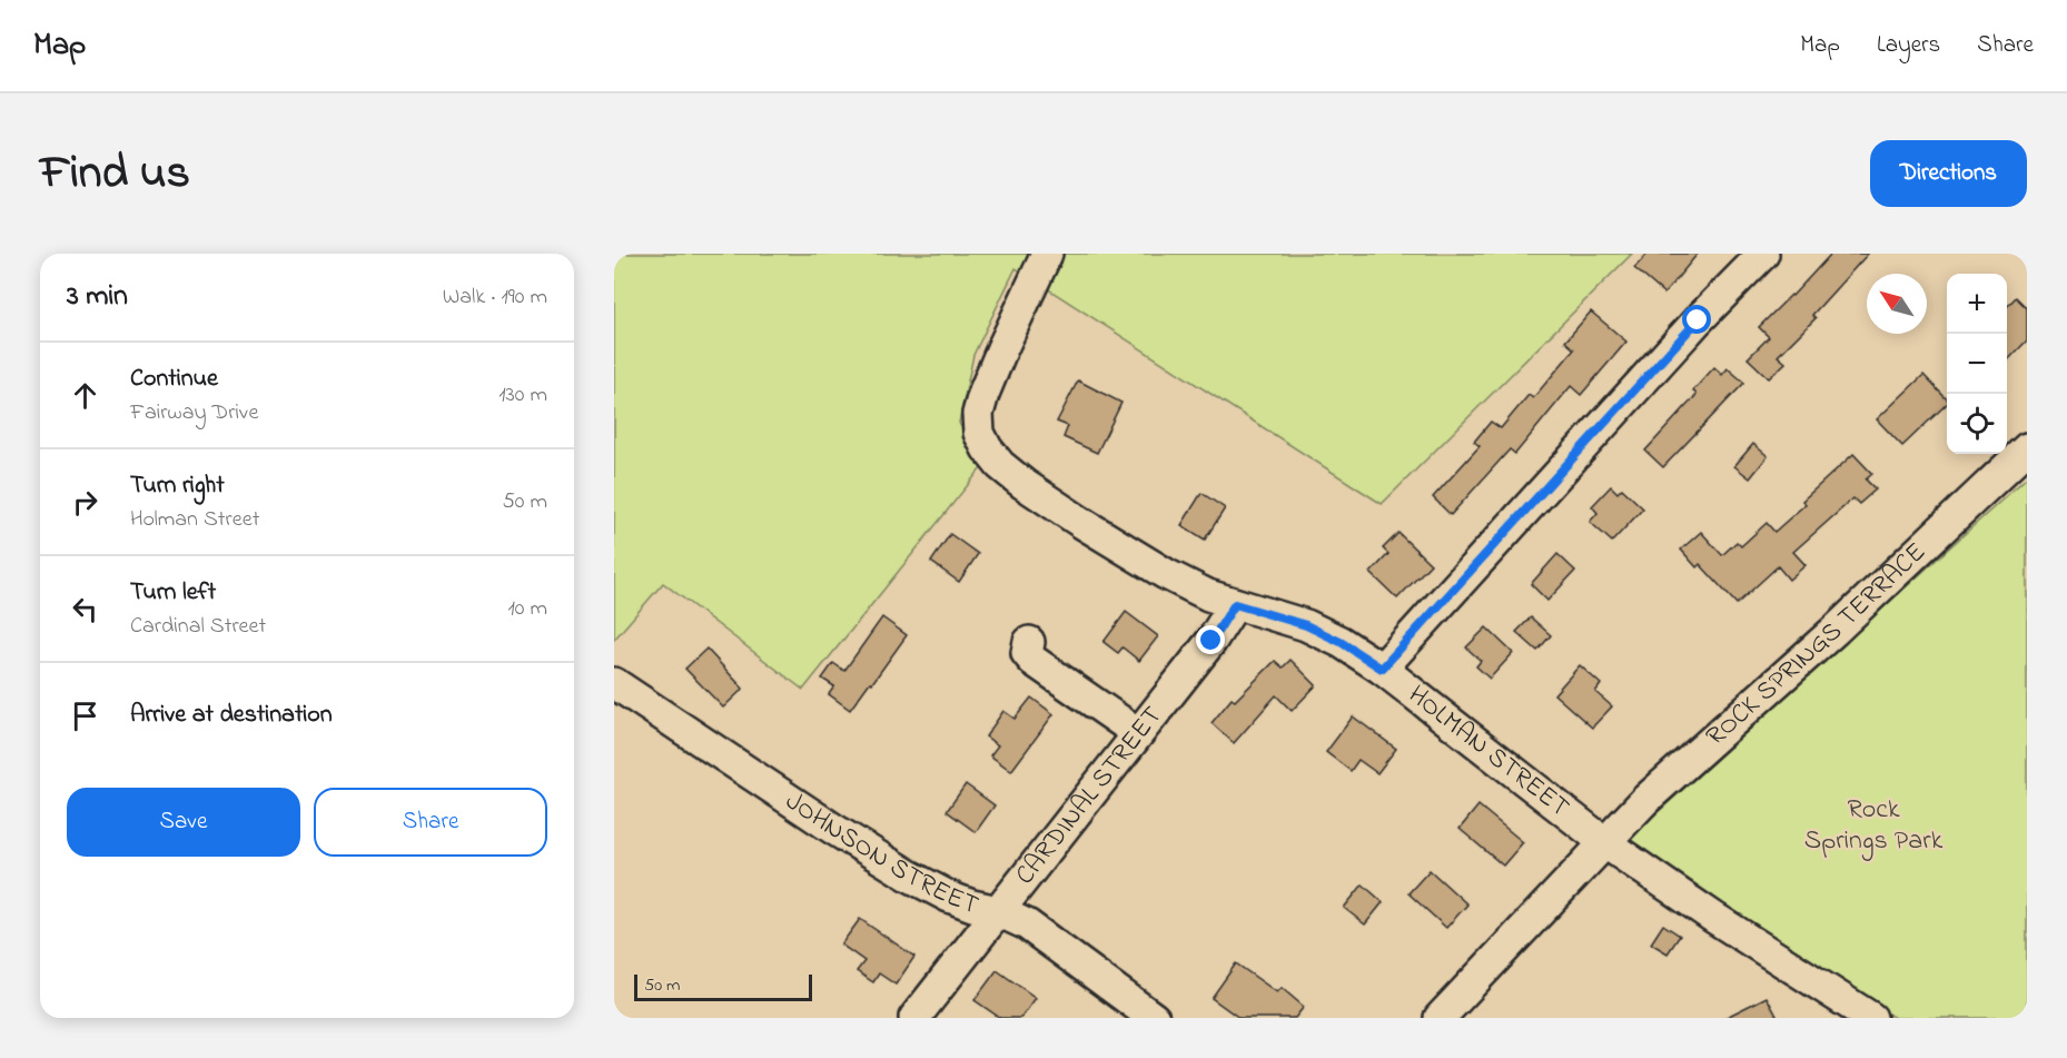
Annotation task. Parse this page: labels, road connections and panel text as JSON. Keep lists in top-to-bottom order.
{
  "streets": {
    "street": [
      "ROCK SPRINGS TERRACE",
      "HOLMAN STREET",
      "CARDINAL STREET",
      "JOHNSON STREET"
    ]
  },
  "crossings": [
    ["ROCK SPRINGS TERRACE", "HOLMAN STREET"],
    ["HOLMAN STREET", "CARDINAL STREET"],
    ["CARDINAL STREET", "JOHNSON STREET"]
  ],
  "parks": ["Rock Springs Park"],
  "scale_bar": "50 m",
  "north": "top left",
  "page": {
    "header": "Map",
    "nav": ["Map", "Layers", "Share"],
    "title": "Find us",
    "buttons": [
      "Directions",
      ["Save", "Share"]
    ],
    "heading": ["3 min", "Walk · 190 m"],
    "map_buttons": ["+", "−"],
    "list": [
      ["Continue", "Fairway Drive", "130 m"],
      ["Turn right", "Holman Street", "50 m"],
      ["Turn left", "Cardinal Street", "10 m"],
      "Arrive at destination"
    ],
    "scale": "50 m"
  }
}
